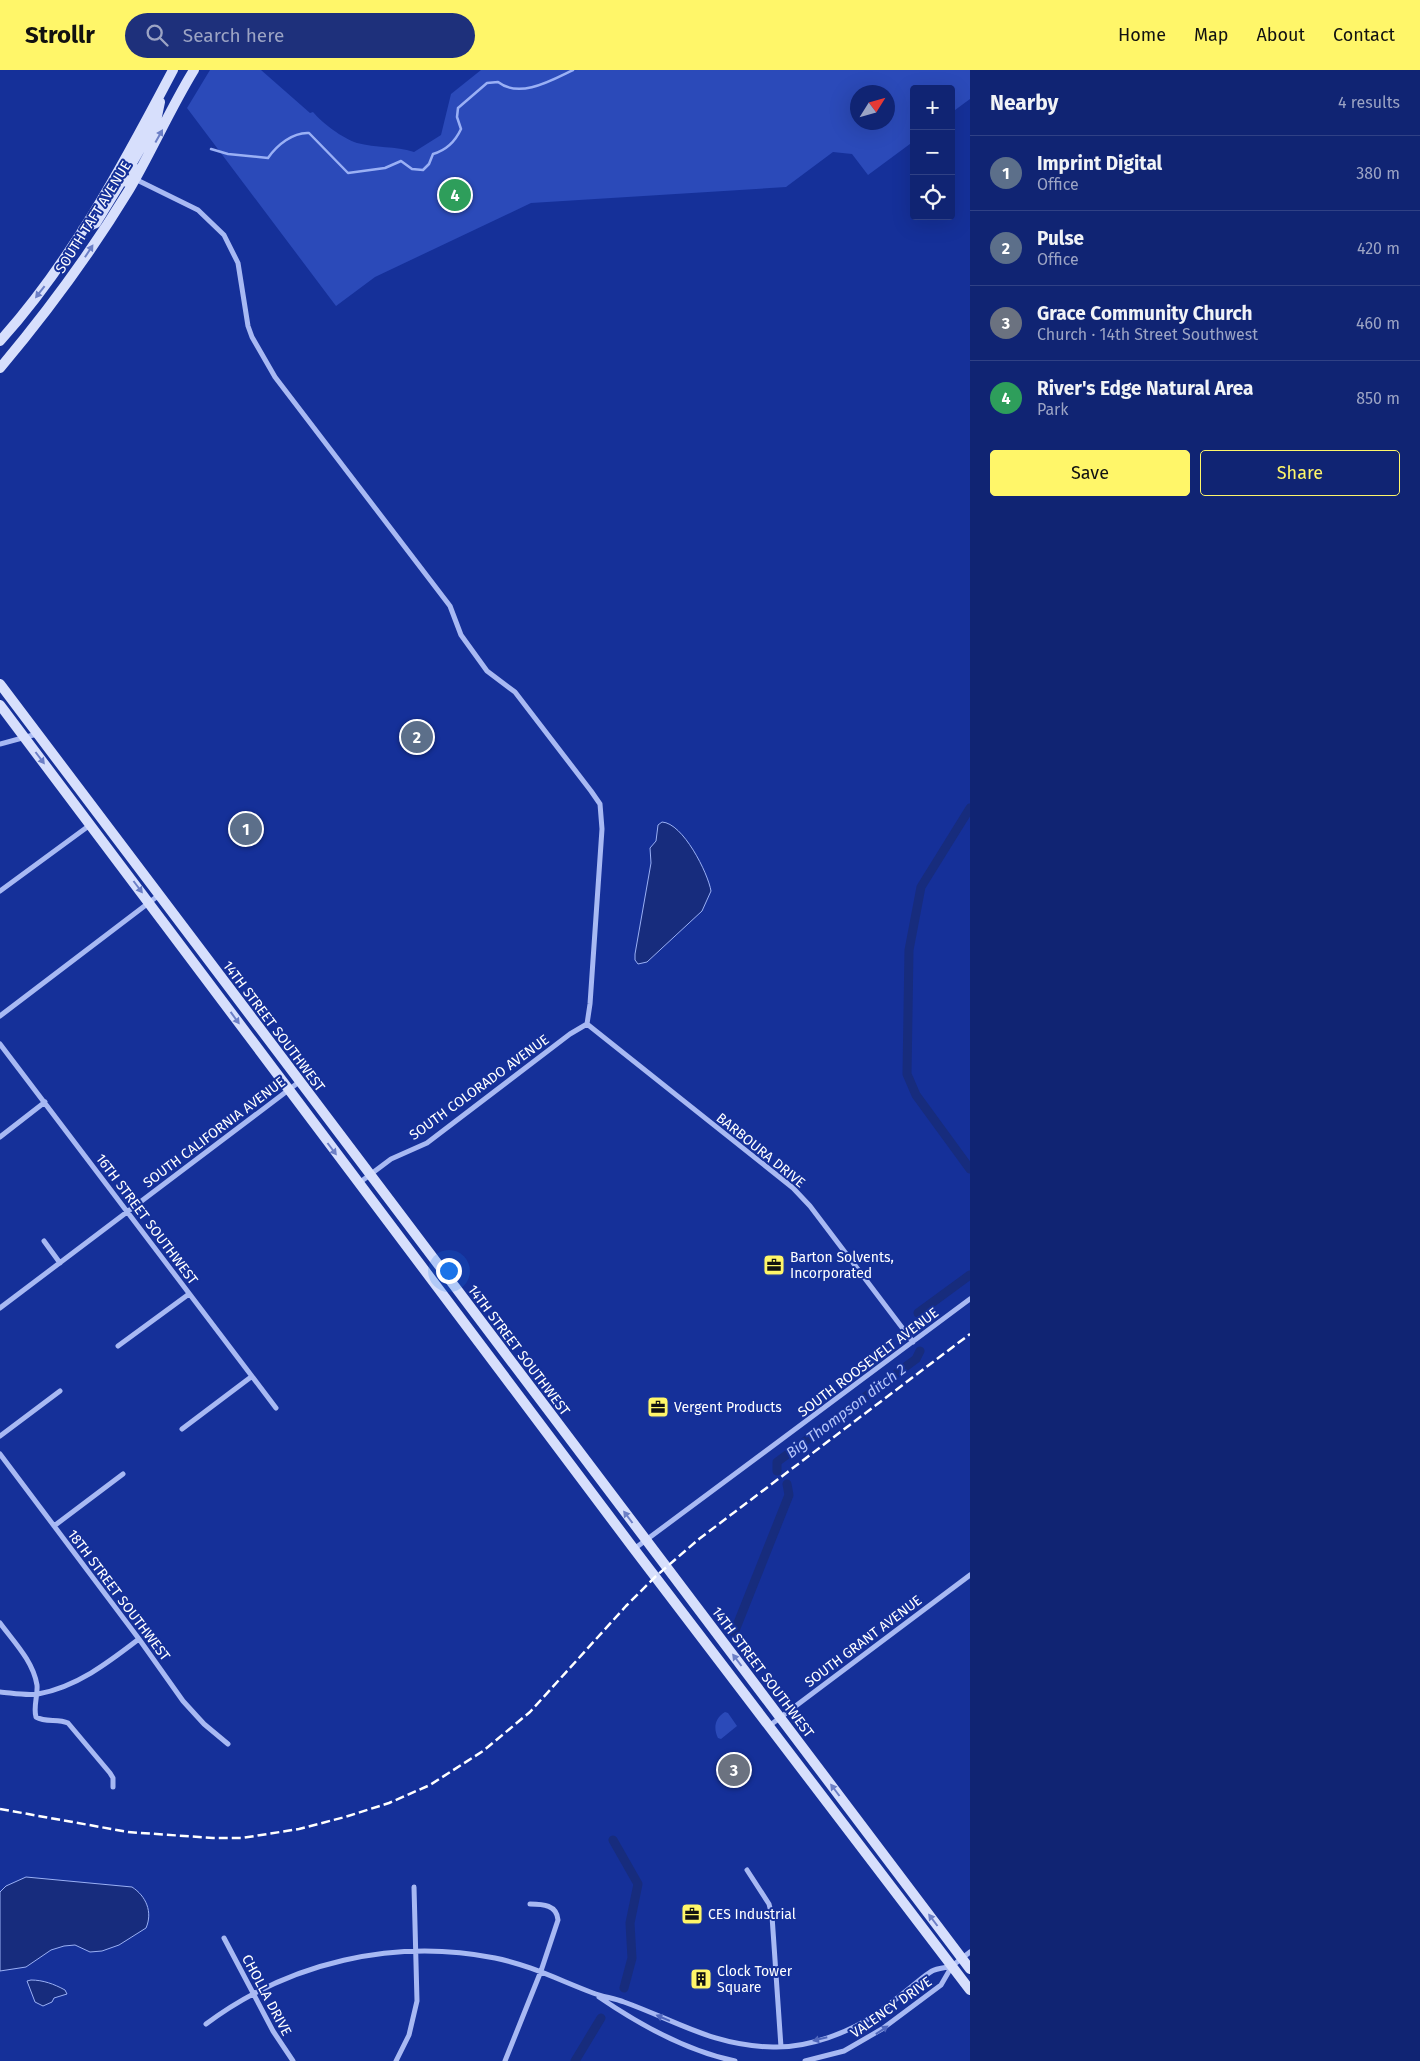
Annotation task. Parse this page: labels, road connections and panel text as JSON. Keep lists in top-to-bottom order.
{
  "streets": {
    "main road": ["SOUTH TAFT AVENUE", "14TH STREET SOUTHWEST"],
    "street": [
      "SOUTH COLORADO AVENUE",
      "SOUTH CALIFORNIA AVENUE",
      "BARBOURA DRIVE",
      "16TH STREET SOUTHWEST",
      "SOUTH ROOSEVELT AVENUE",
      "18TH STREET SOUTHWEST",
      "SOUTH GRANT AVENUE",
      "CHOLLA DRIVE",
      "VALENCY DRIVE"
    ]
  },
  "crossings": [
    ["14TH STREET SOUTHWEST", "SOUTH COLORADO AVENUE"],
    ["14TH STREET SOUTHWEST", "SOUTH CALIFORNIA AVENUE"],
    ["14TH STREET SOUTHWEST", "SOUTH ROOSEVELT AVENUE"],
    ["14TH STREET SOUTHWEST", "SOUTH GRANT AVENUE"],
    ["14TH STREET SOUTHWEST", "VALENCY DRIVE"],
    ["SOUTH COLORADO AVENUE", "BARBOURA DRIVE"],
    ["SOUTH CALIFORNIA AVENUE", "16TH STREET SOUTHWEST"],
    ["BARBOURA DRIVE", "SOUTH ROOSEVELT AVENUE"],
    ["CHOLLA DRIVE", "VALENCY DRIVE"]
  ],
  "water": ["Big Thompson ditch 2"],
  "places": {
    "office": ["Barton Solvents, Incorporated", "Vergent Products", "CES Industrial"],
    "building": ["Clock Tower Square"]
  },
  "north": "top right",
  "page": {
    "header": "Strollr",
    "search": "Search here",
    "nav": [
      "Home",
      "Map",
      "About",
      "Contact"
    ],
    "heading": ["Nearby", "4 results"],
    "map_buttons": ["+", "−"],
    "list": [
      {
        "mark": "1",
        "name": "Imprint Digital",
        "note": "Office",
        "value": "380 m"
      },
      {
        "mark": "2",
        "name": "Pulse",
        "note": "Office",
        "value": "420 m"
      },
      {
        "mark": "3",
        "name": "Grace Community Church",
        "note": "Church · 14th Street Southwest",
        "value": "460 m"
      },
      {
        "mark": "4",
        "name": "River's Edge Natural Area",
        "note": "Park",
        "value": "850 m"
      }
    ],
    "pins": [
      "4",
      "2",
      "1",
      "3"
    ],
    "buttons": ["Save", "Share"]
  }
}
